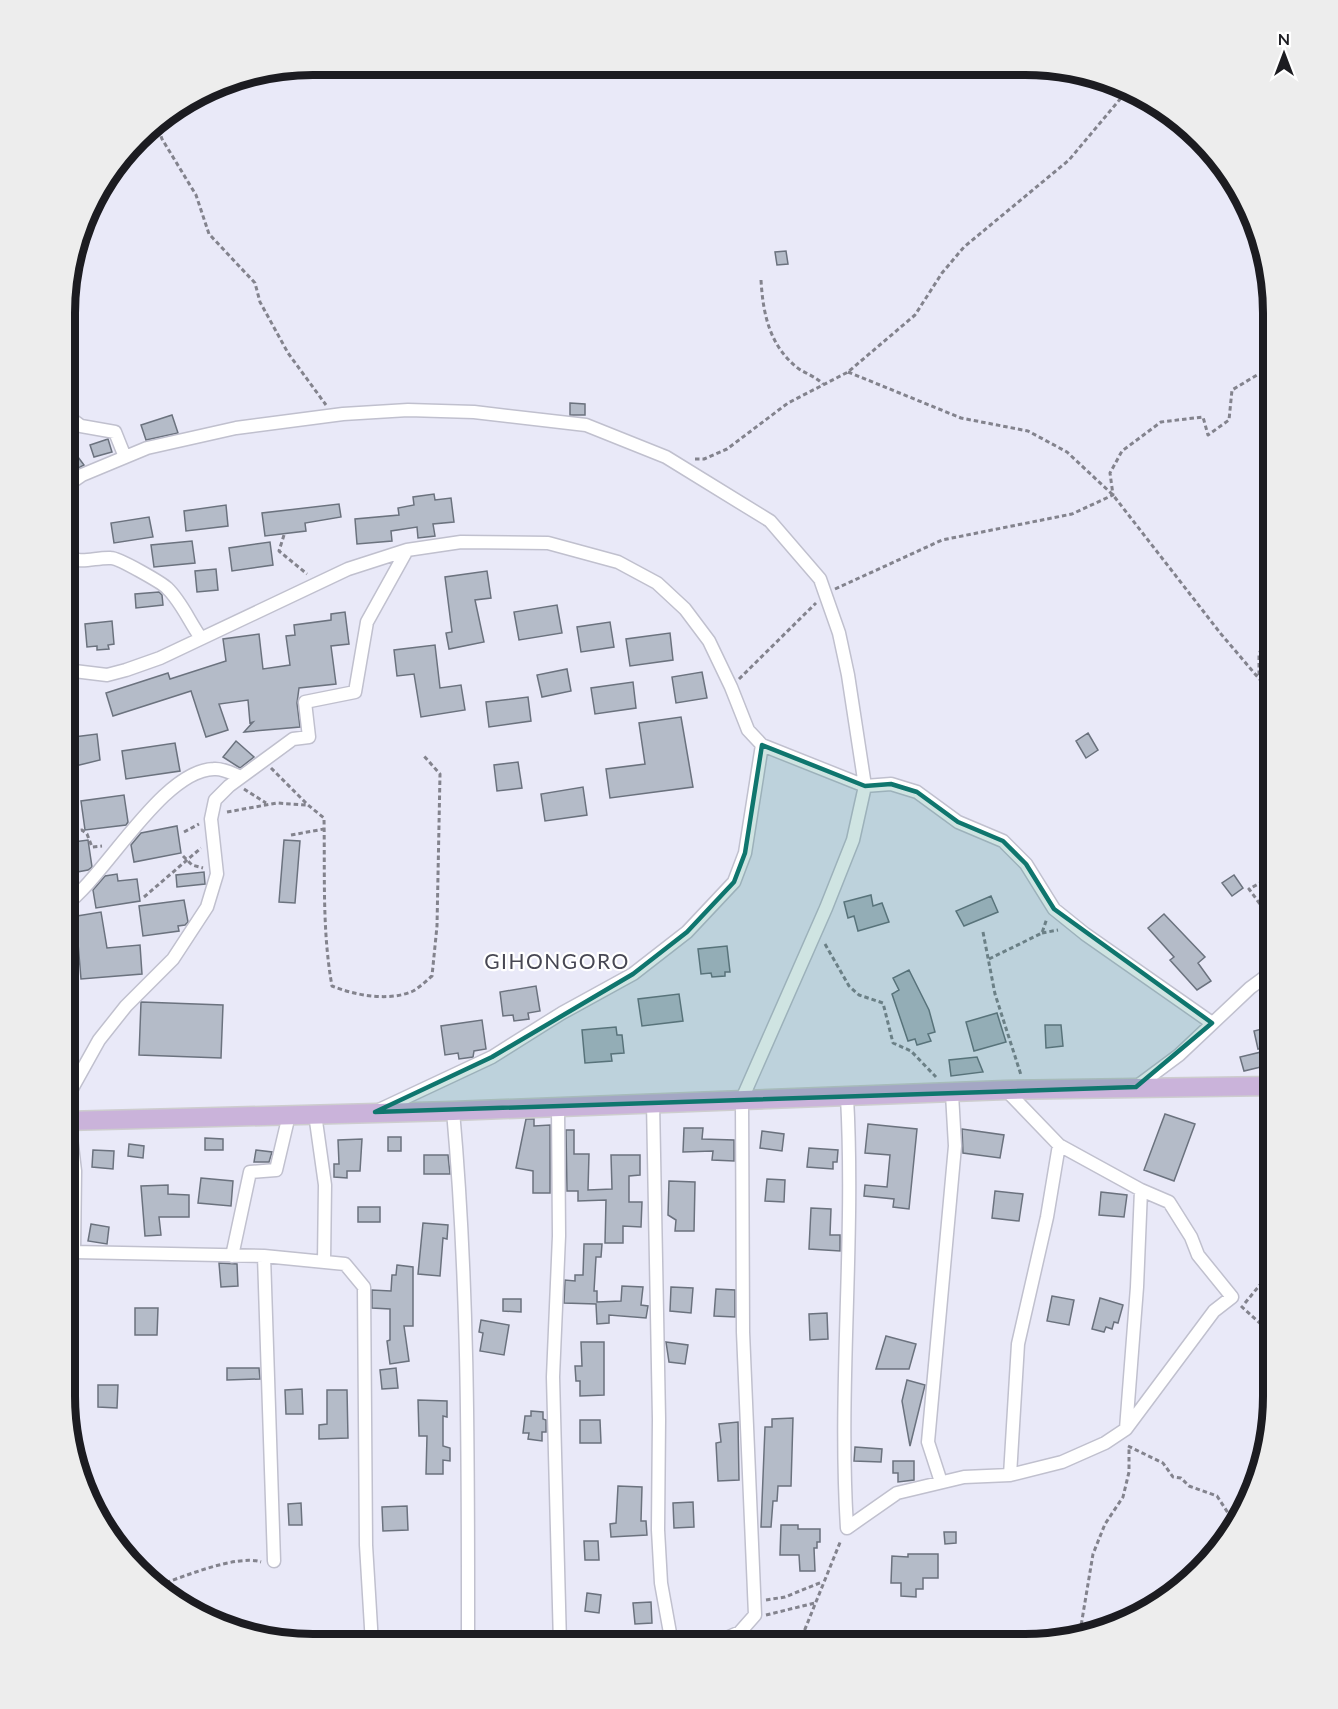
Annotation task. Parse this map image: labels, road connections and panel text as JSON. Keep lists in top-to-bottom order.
{
  "districts": ["GIHONGORO"],
  "north": "top"
}
